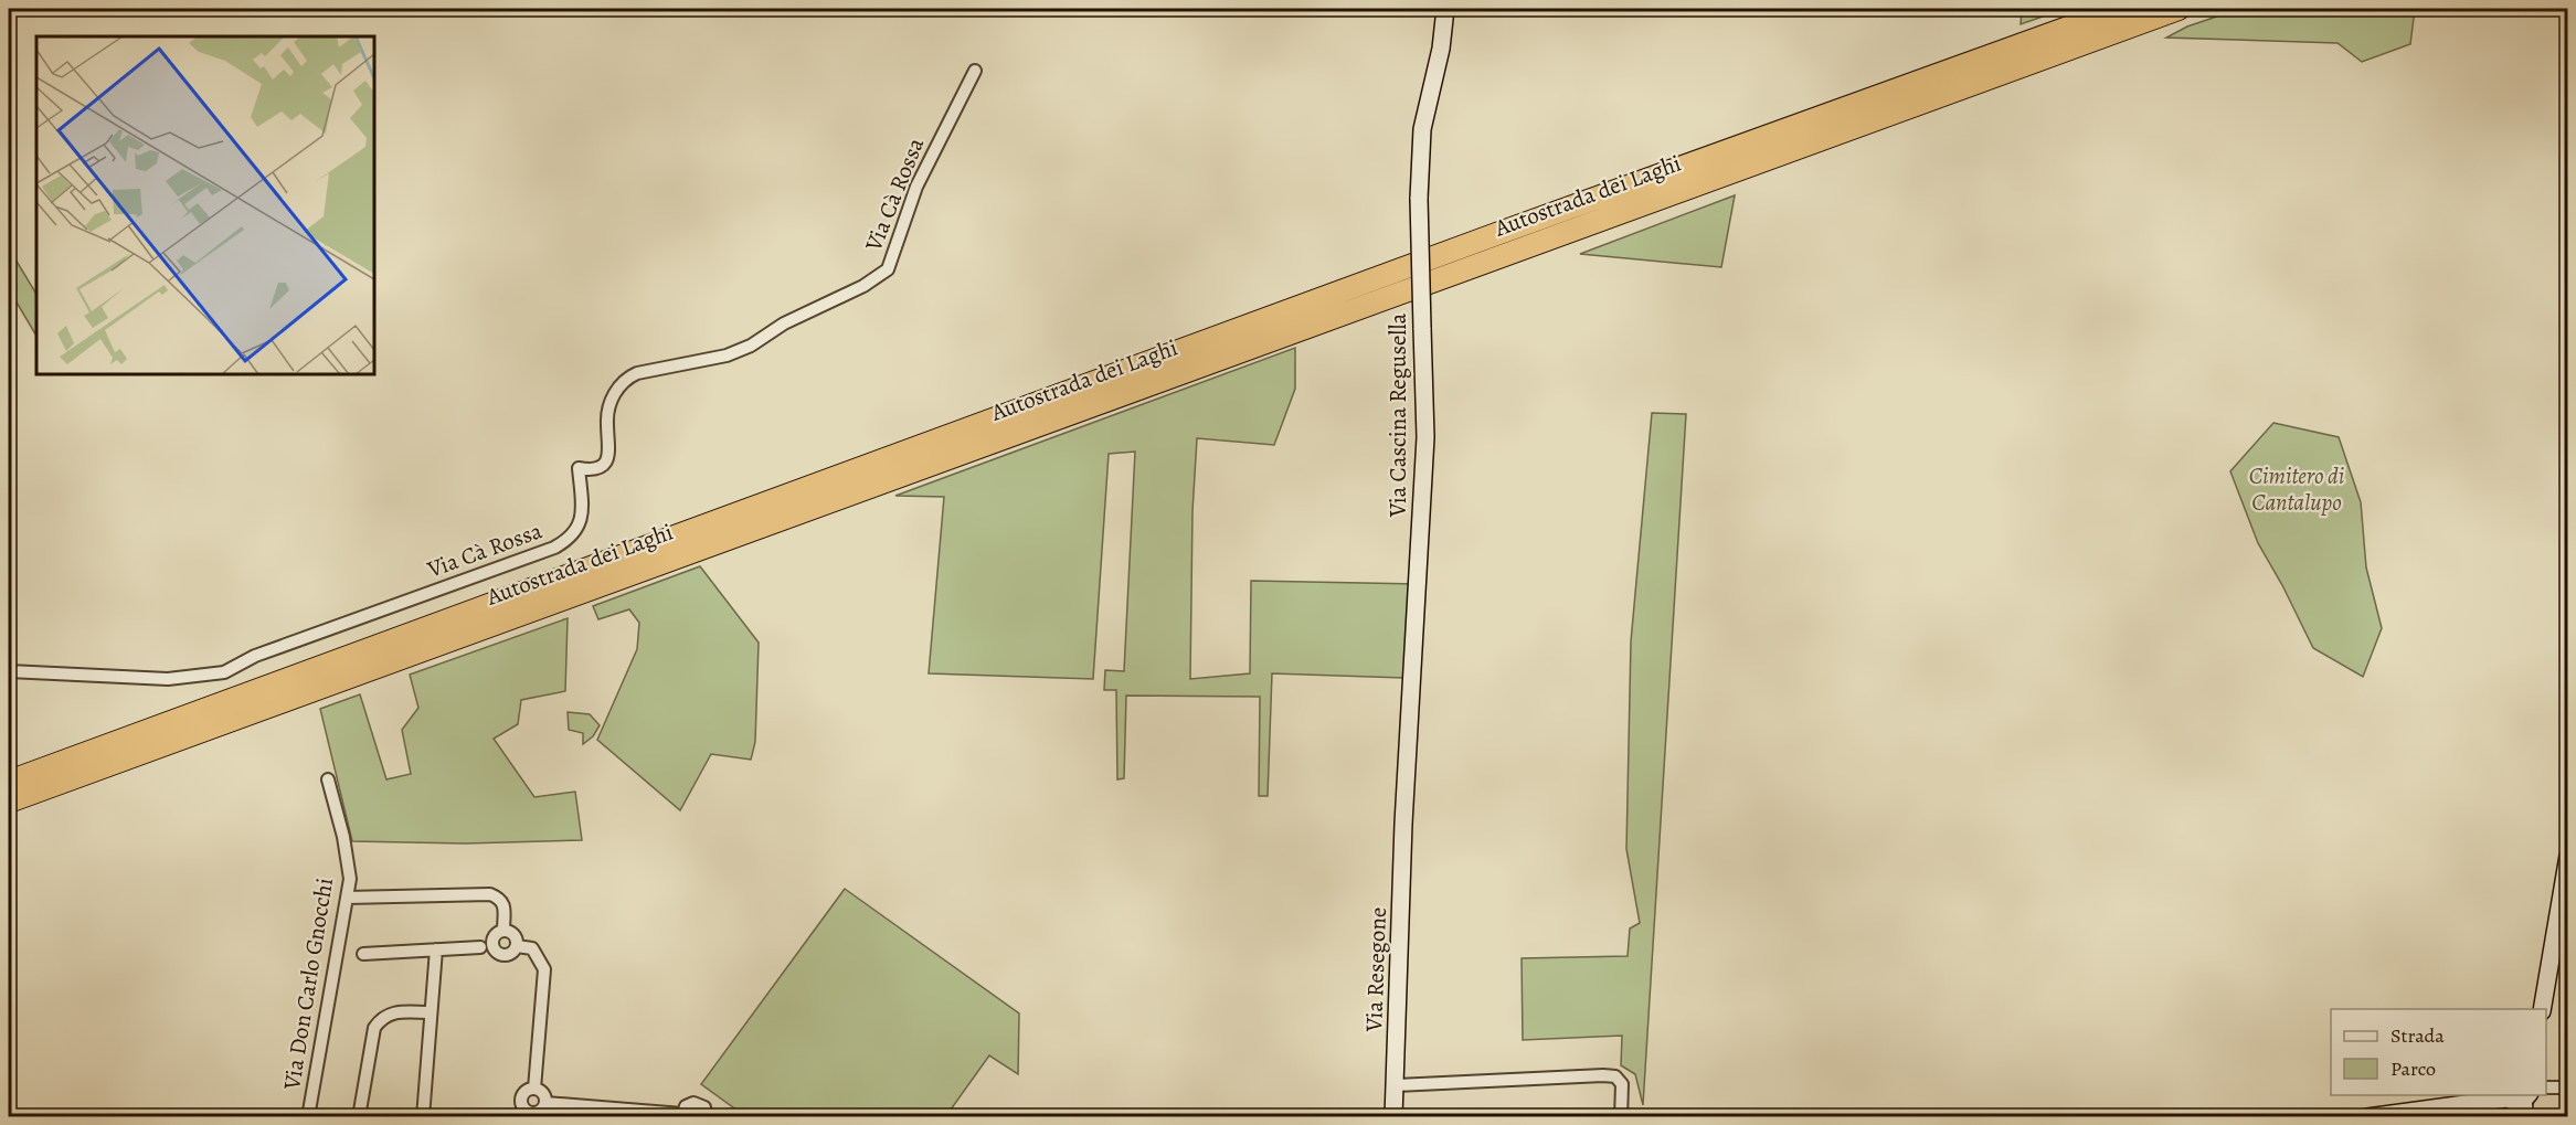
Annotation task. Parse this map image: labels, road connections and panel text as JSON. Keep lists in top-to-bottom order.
{
  "streets": {
    "highway": ["Autostrada dei Laghi"],
    "street": [
      "Via Cà Rossa",
      "Via Cascina Regusella",
      "Via Resegone",
      "Via Don Carlo Gnocchi"
    ]
  },
  "crossings": [
    ["Via Cascina Regusella", "Via Resegone"]
  ],
  "parks": ["Cimitero di Cantalupo"],
  "legend": ["Strada", "Parco"]
}
